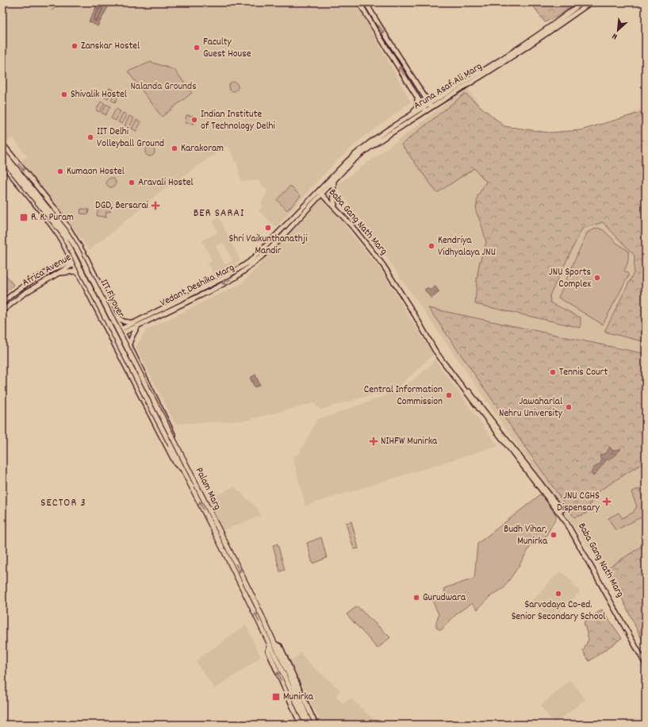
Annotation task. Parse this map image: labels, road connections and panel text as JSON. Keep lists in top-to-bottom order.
{
  "streets": {
    "main road": [
      "Aruna Asaf Ali Marg",
      "Baba Gang Nath Marg",
      "Africa Avenue",
      "Vedant Deshika Marg",
      "IIT Flyover",
      "Palam Marg"
    ]
  },
  "crossings": [
    ["Aruna Asaf Ali Marg", "Baba Gang Nath Marg"],
    ["Aruna Asaf Ali Marg", "Vedant Deshika Marg"],
    ["Baba Gang Nath Marg", "Vedant Deshika Marg"],
    ["Africa Avenue", "Palam Marg"],
    ["Vedant Deshika Marg", "Palam Marg"],
    ["IIT Flyover", "Palam Marg"]
  ],
  "districts": ["BER SARAI", "SECTOR 3"],
  "parks": ["Nalanda Grounds"],
  "places": {
    "other": [
      "Zanskar Hostel",
      "Faculty Guest House",
      "Shivalik Hostel",
      "Indian Institute of Technology Delhi",
      "IIT Delhi Volleyball Ground",
      "Karakoram",
      "Kumaon Hostel",
      "Aravali Hostel",
      "Shri Vaikunthanathji Mandir",
      "Kendriya Vidhyalaya JNU",
      "JNU Sports Complex",
      "Tennis Court",
      "Central Information Commission",
      "Jawaharlal Nehru University",
      "Budh Vihar, Munirka",
      "Sarvodaya Co-ed. Senior Secondary School",
      "Gurudwara"
    ],
    "health": ["DGD, Bersarai", "NIHFW Munirka", "JNU CGHS Dispensary"],
    "transit": ["R. K. Puram", "Munirka"]
  },
  "north": "bottom left"
}
